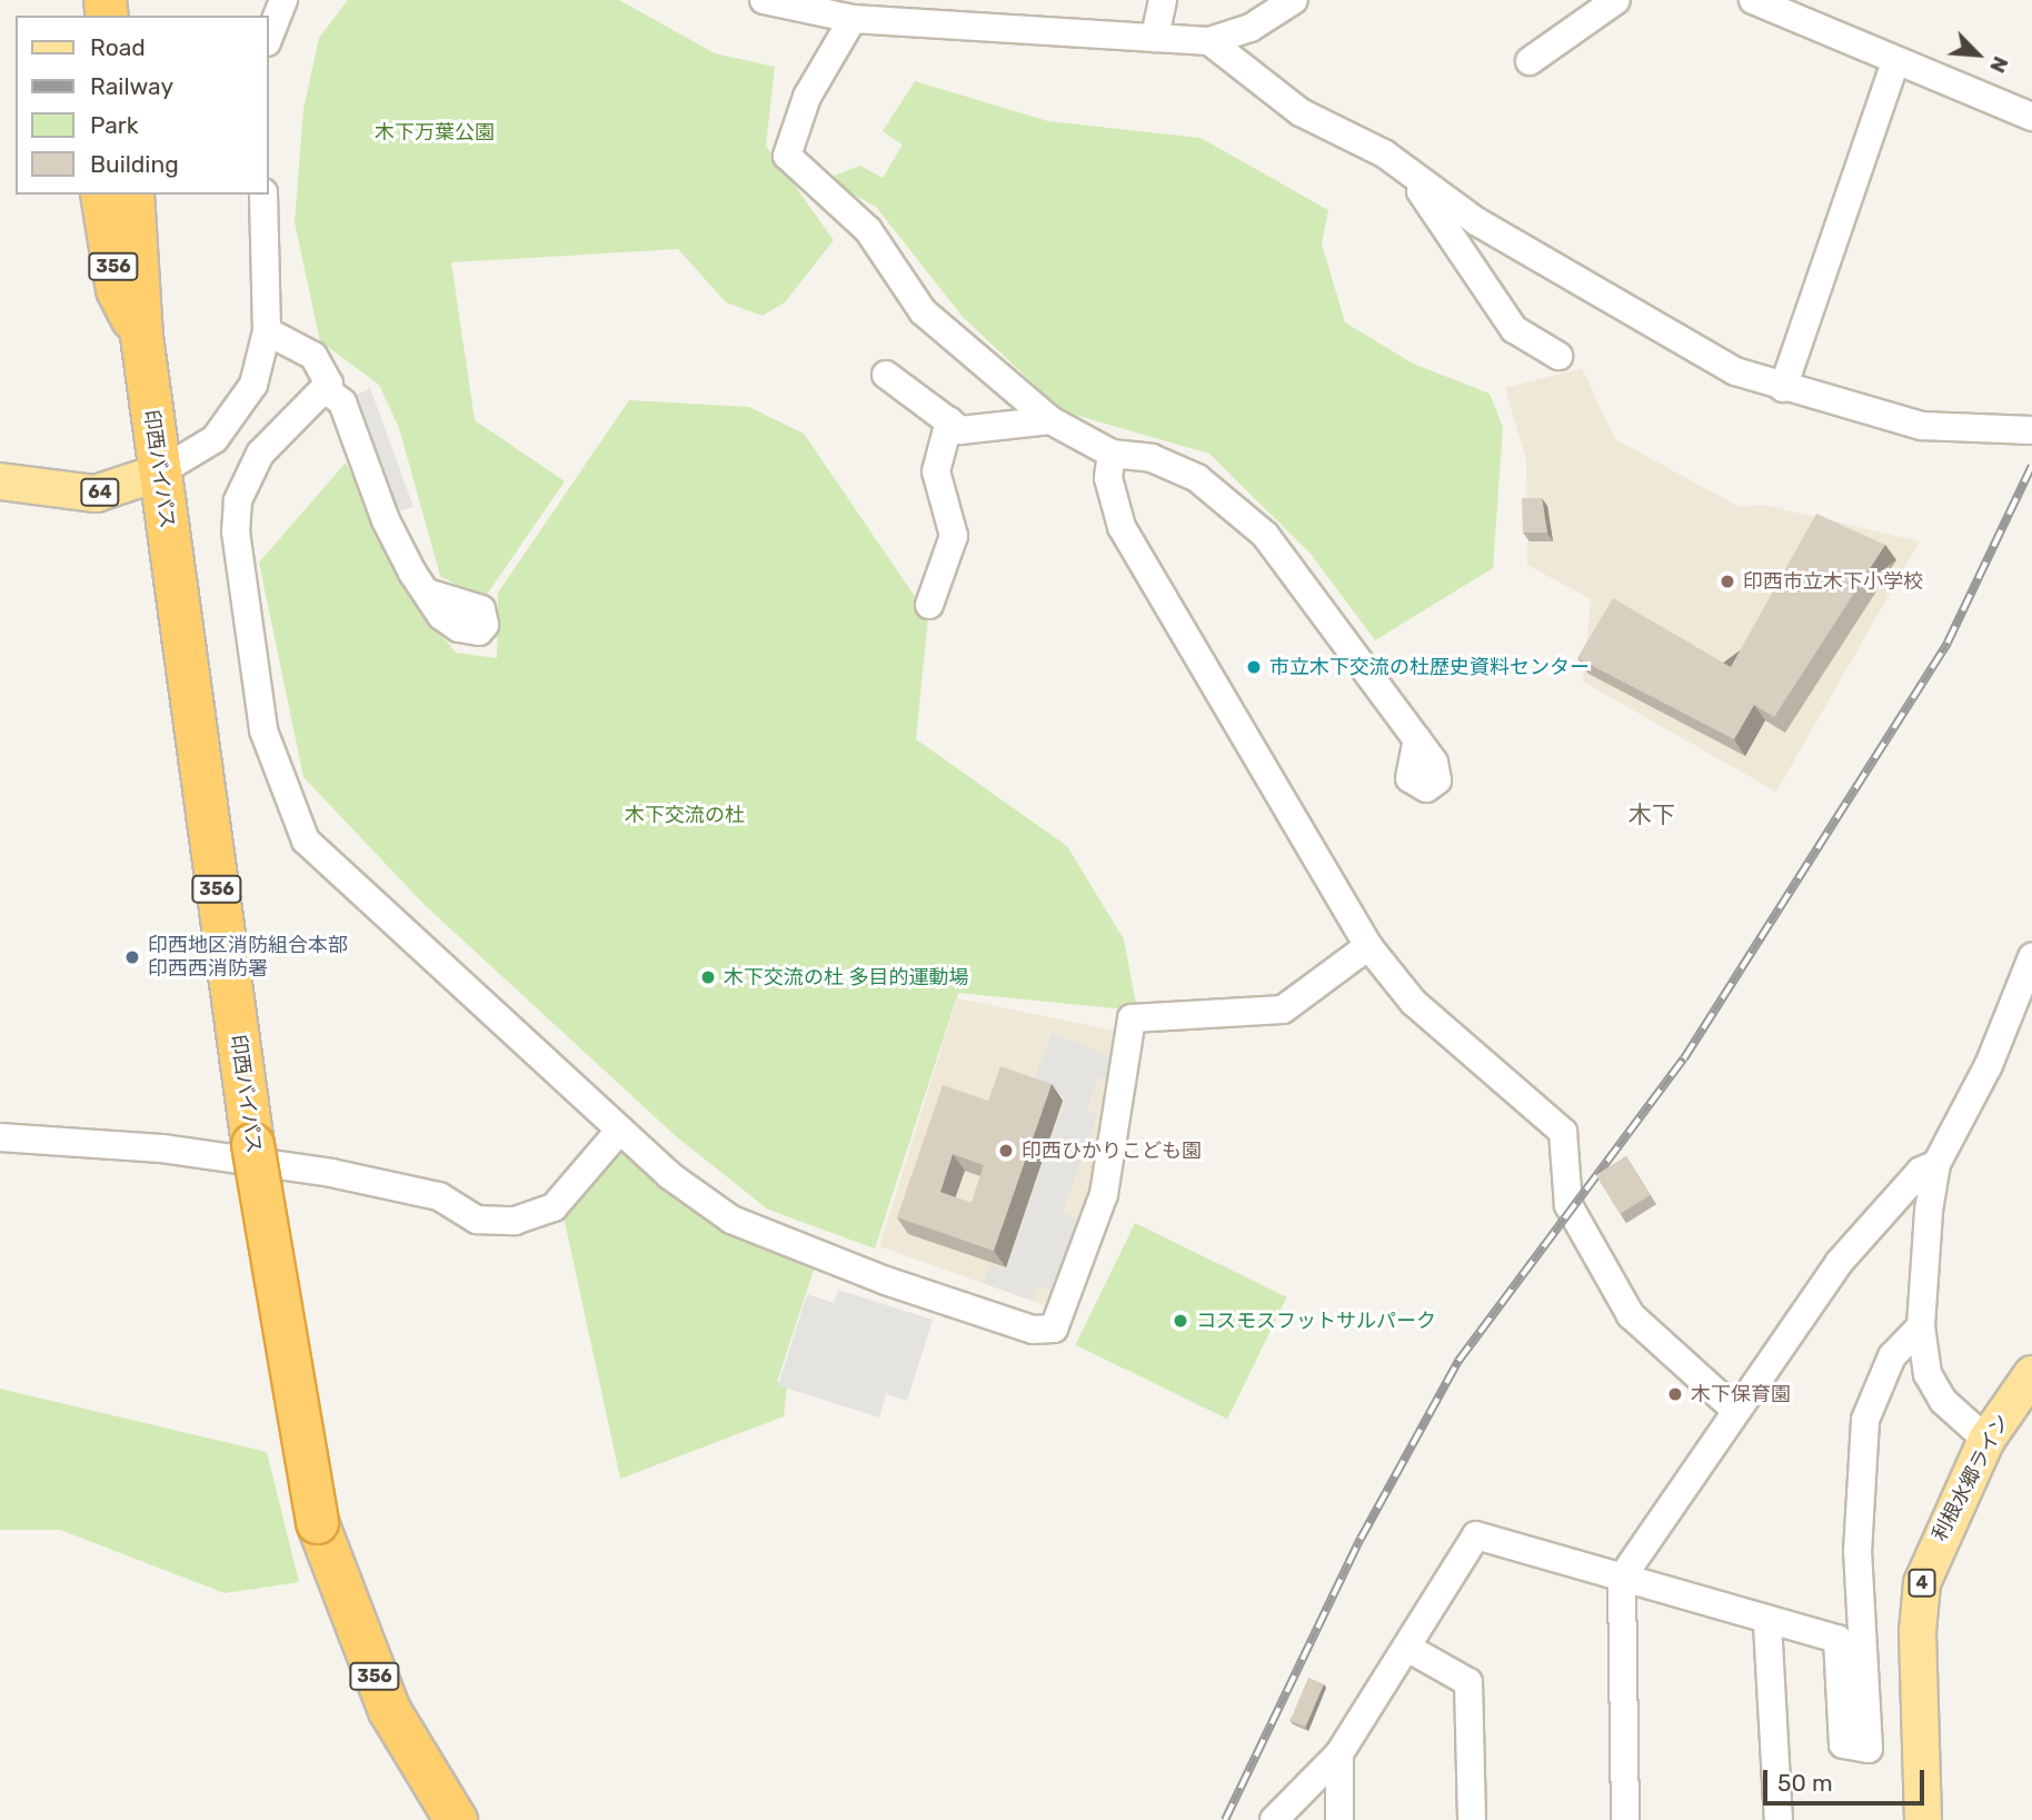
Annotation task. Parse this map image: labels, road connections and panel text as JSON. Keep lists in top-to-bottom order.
{
  "streets": {
    "highway": ["356", "印西バイパス"],
    "main road": ["64", "利根水郷ライン", "4"]
  },
  "crossings": [
    ["印西バイパス", "64"]
  ],
  "districts": ["木下"],
  "parks": ["木下万葉公園", "木下交流の杜"],
  "places": [
    "印西市立木下小学校",
    "市立木下交流の杜歴史資料センター",
    "印西地区消防組合本部 印西西消防署",
    "木下交流の杜 多目的運動場",
    "印西ひかりこども園",
    "コスモスフットサルパーク",
    "木下保育園"
  ],
  "legend": [
    "Road",
    "Railway",
    "Park",
    "Building"
  ],
  "scale_bar": "50 m",
  "north": "bottom right"
}
